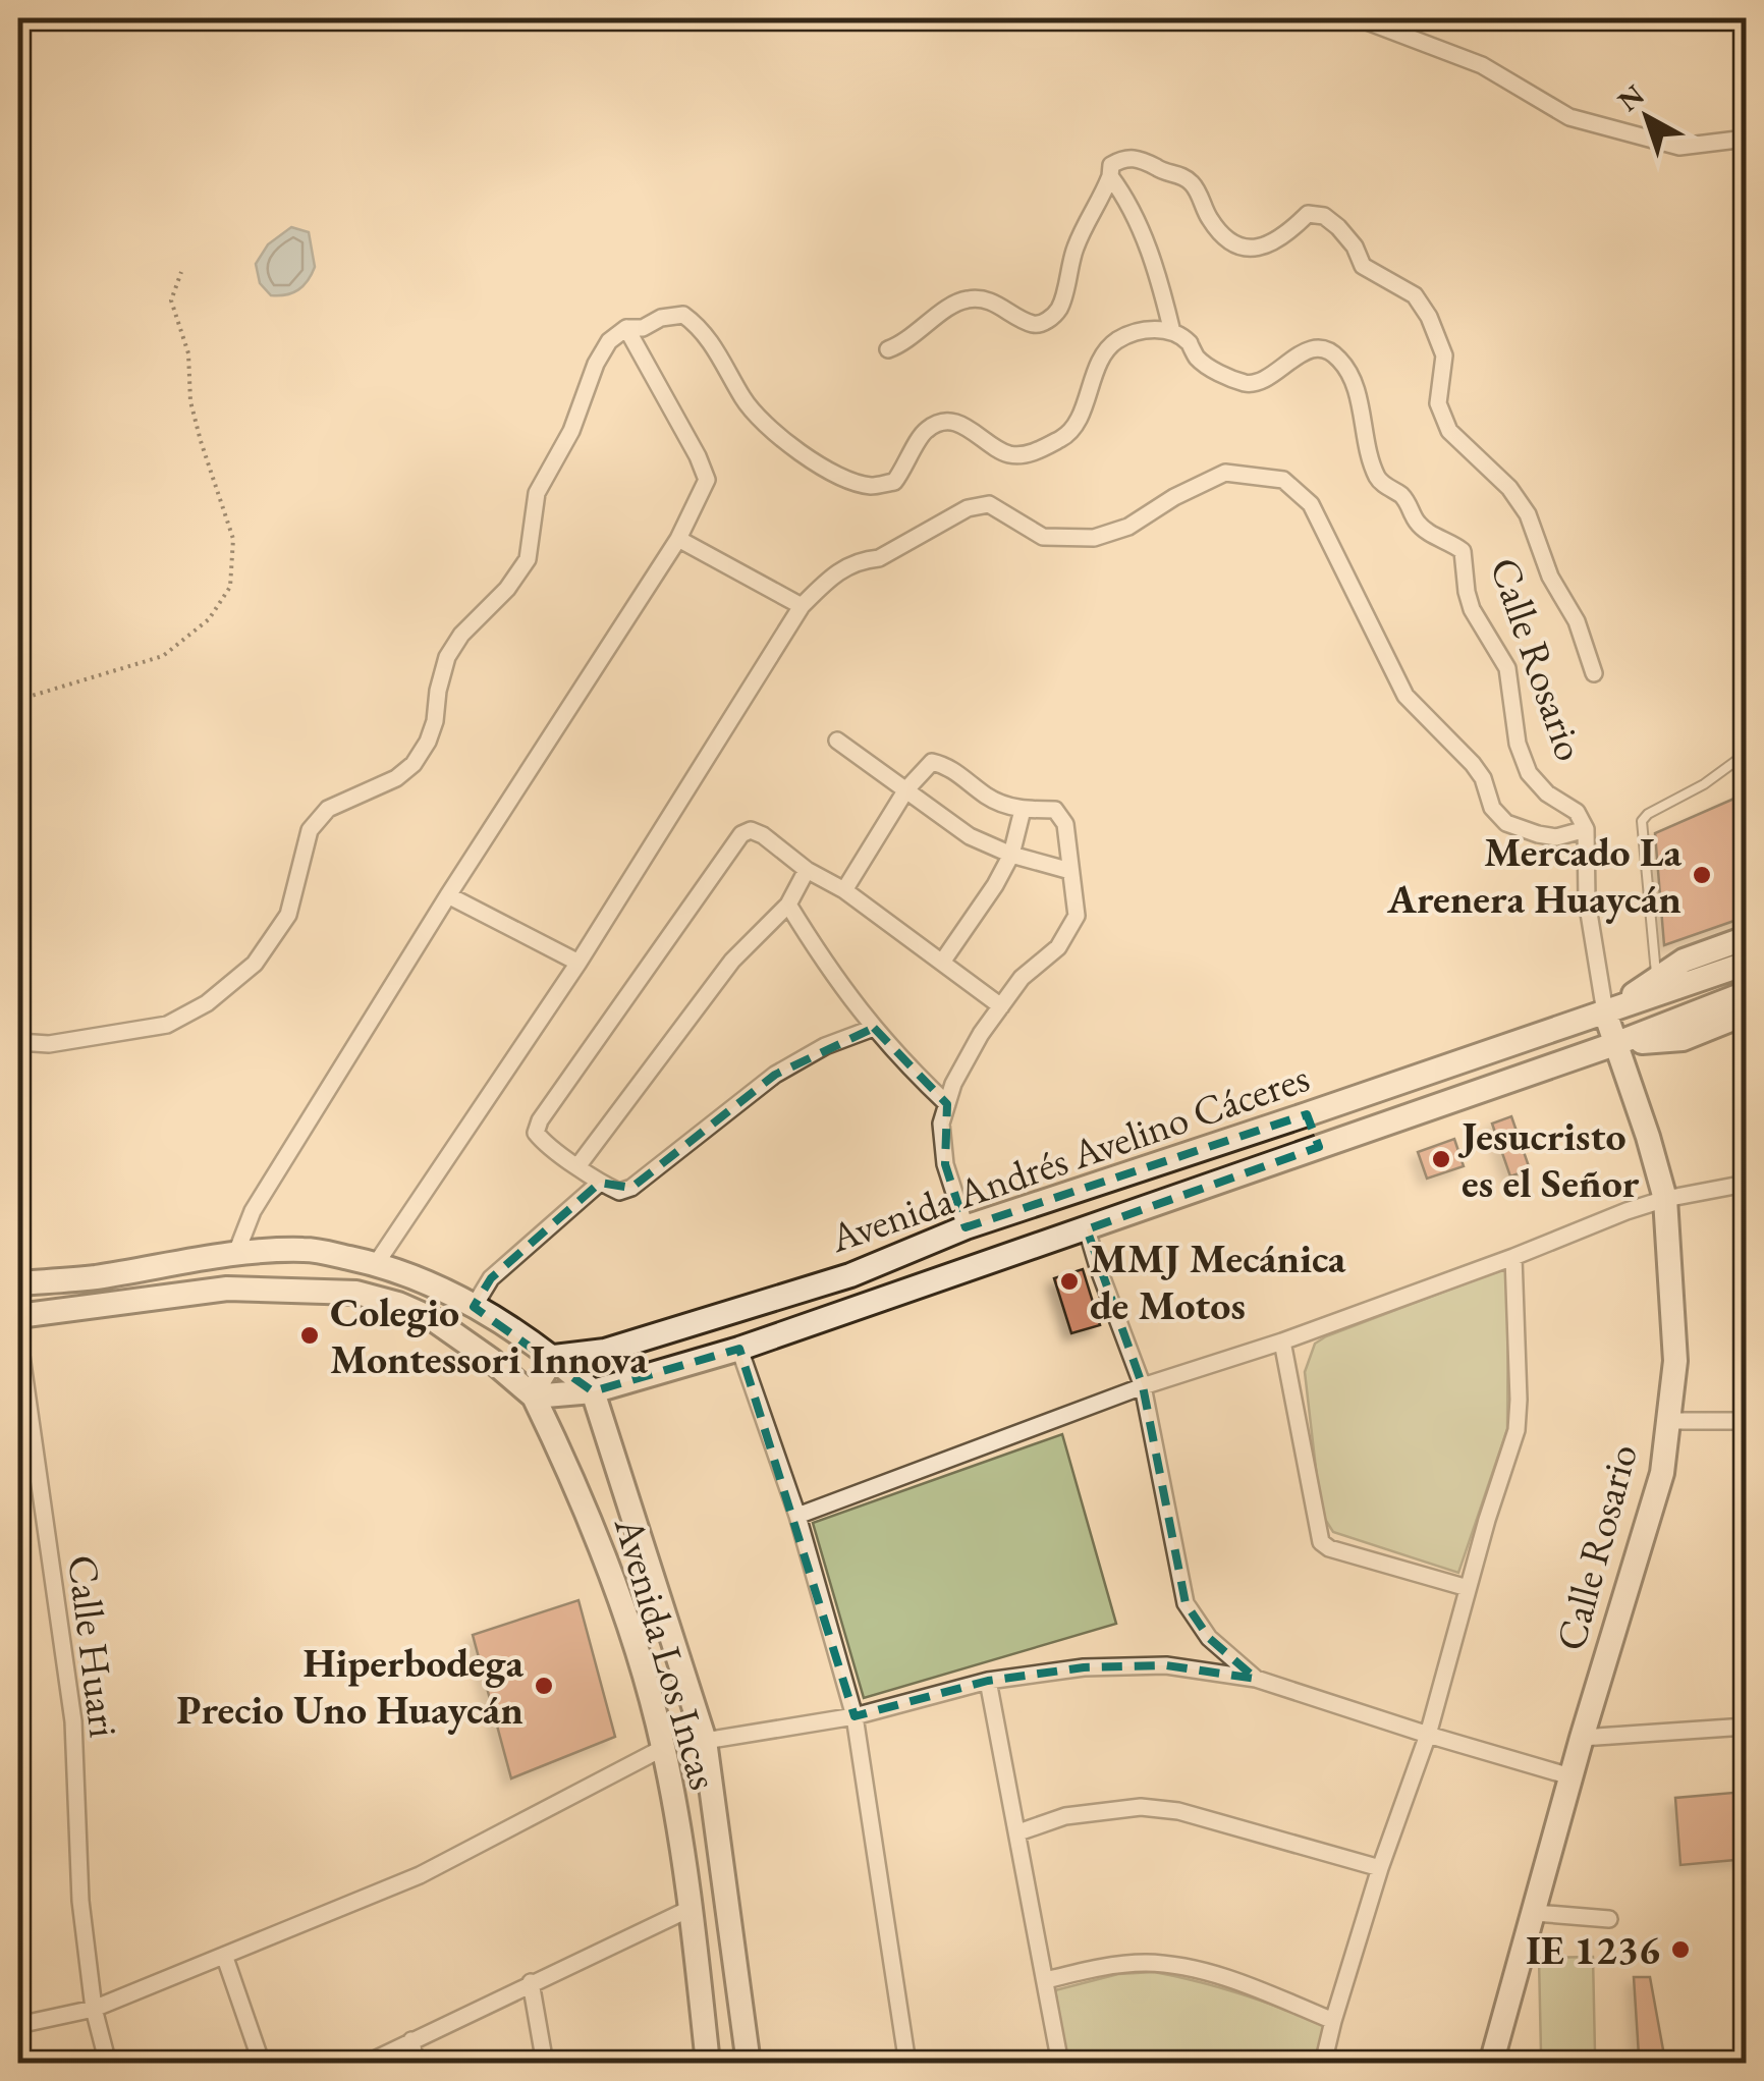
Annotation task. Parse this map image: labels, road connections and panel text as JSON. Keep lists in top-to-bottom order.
{
  "streets": {
    "main road": ["Calle Rosario", "Avenida Andrés Avelino Cáceres", "Avenida Los Incas"],
    "street": ["Calle Huari"]
  },
  "crossings": [
    ["Calle Rosario", "Avenida Andrés Avelino Cáceres"],
    ["Avenida Andrés Avelino Cáceres", "Avenida Los Incas"]
  ],
  "places": [
    "Mercado La Arenera Huaycán",
    "Jesucristo es el Señor",
    "MMJ Mecánica de Motos",
    "Colegio Montessori Innova",
    "Hiperbodega Precio Uno Huaycán",
    "IE 1236"
  ],
  "north": "top left"
}
